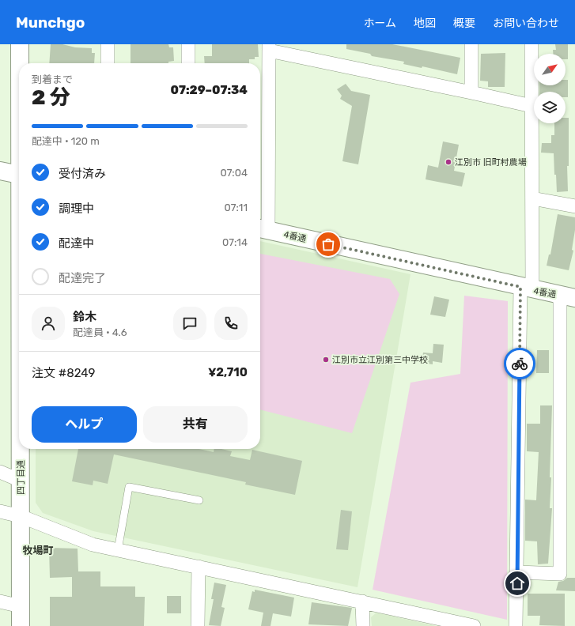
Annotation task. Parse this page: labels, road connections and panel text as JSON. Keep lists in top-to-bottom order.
{
  "streets": {
    "street": ["4番通", "四丁目通"]
  },
  "districts": ["牧場町"],
  "places": ["江別市 旧町村農場", "江別市立江別第三中学校"],
  "north": "top right",
  "page": {
    "header": "Munchgo",
    "nav": [
      "ホーム",
      "地図",
      "概要",
      "お問い合わせ"
    ],
    "heading": ["2 分", "到着まで", "07:29–07:34"],
    "panel": [
      "鈴木",
      "配達員 · 4.6",
      "注文 #8249",
      "¥2,710"
    ],
    "bar": "配達中 · 120 m",
    "list": [
      ["受付済み", "07:04"],
      ["調理中", "07:11"],
      ["配達中", "07:14"],
      "配達完了"
    ],
    "buttons": ["ヘルプ", "共有"]
  }
}
